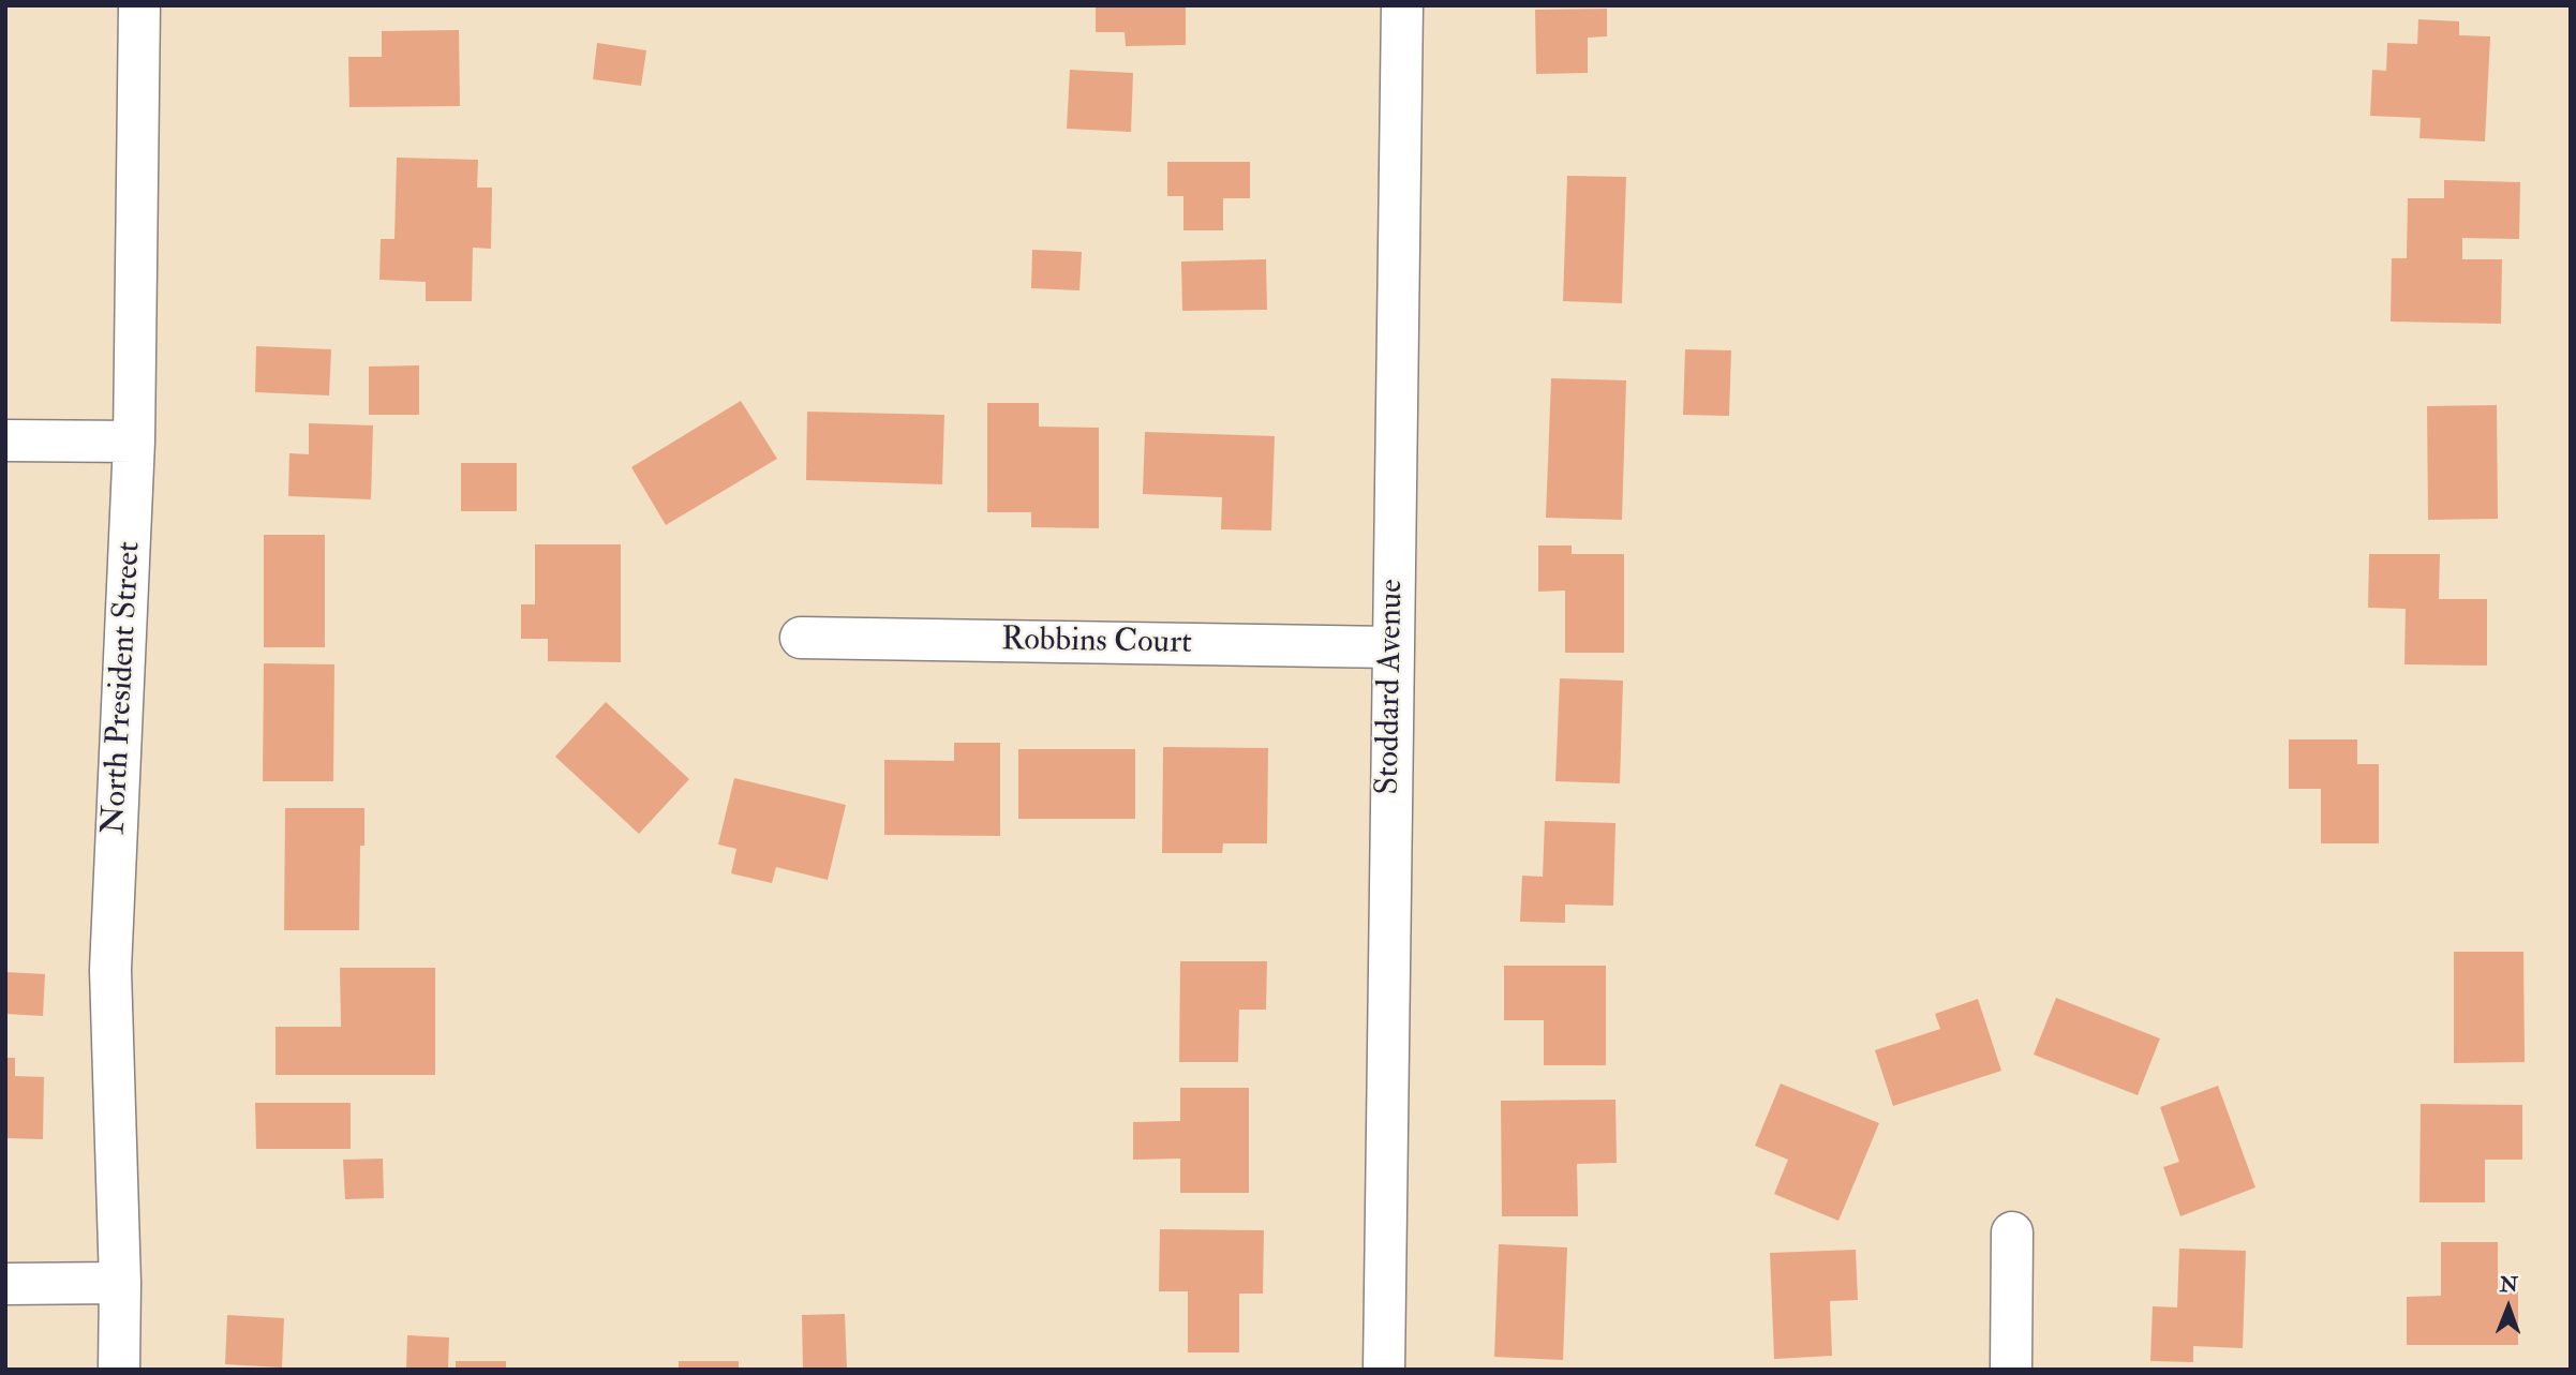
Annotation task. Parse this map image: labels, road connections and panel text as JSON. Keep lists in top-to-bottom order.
{
  "streets": {
    "street": ["Robbins Court", "Stoddard Avenue", "North President Street"]
  },
  "crossings": [
    ["Robbins Court", "Stoddard Avenue"]
  ],
  "north": "top"
}
